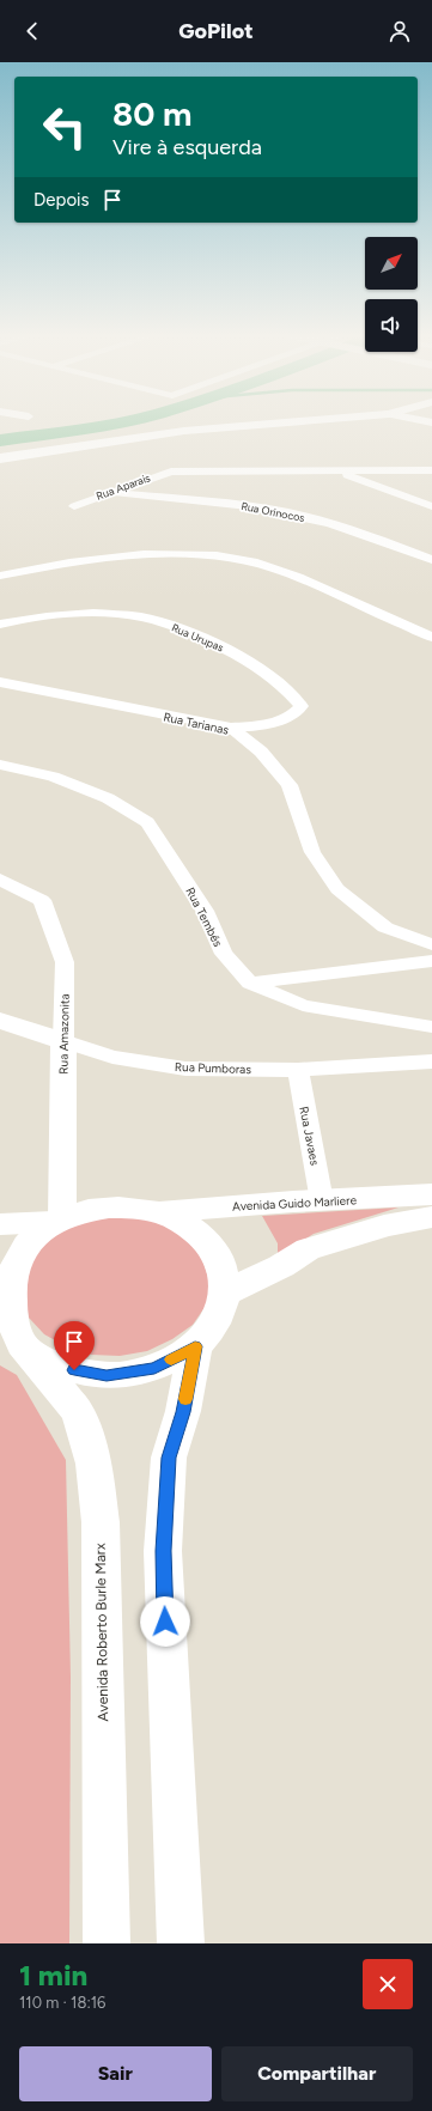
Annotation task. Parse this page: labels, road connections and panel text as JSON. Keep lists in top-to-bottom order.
{
  "streets": {
    "main road": ["Avenida Guido Marliere", "Avenida Roberto Burle Marx"],
    "street": [
      "Rua Aparais",
      "Rua Orinocos",
      "Rua Urupas",
      "Rua Tarianas",
      "Rua Tembés",
      "Rua Amazonita",
      "Rua Pumboras",
      "Rua Javaes"
    ]
  },
  "crossings": [
    ["Rua Aparais", "Rua Orinocos"],
    ["Rua Urupas", "Rua Tarianas"],
    ["Rua Amazonita", "Rua Pumboras"],
    ["Rua Pumboras", "Rua Javaes"],
    ["Rua Javaes", "Avenida Guido Marliere"]
  ],
  "north": "top right",
  "page": {
    "header": "GoPilot",
    "turn": ["80 m", "Vire à esquerda"],
    "then": "Depois",
    "heading": ["1 min", "110 m · 18:16"],
    "buttons": ["Sair", "Compartilhar"]
  }
}
